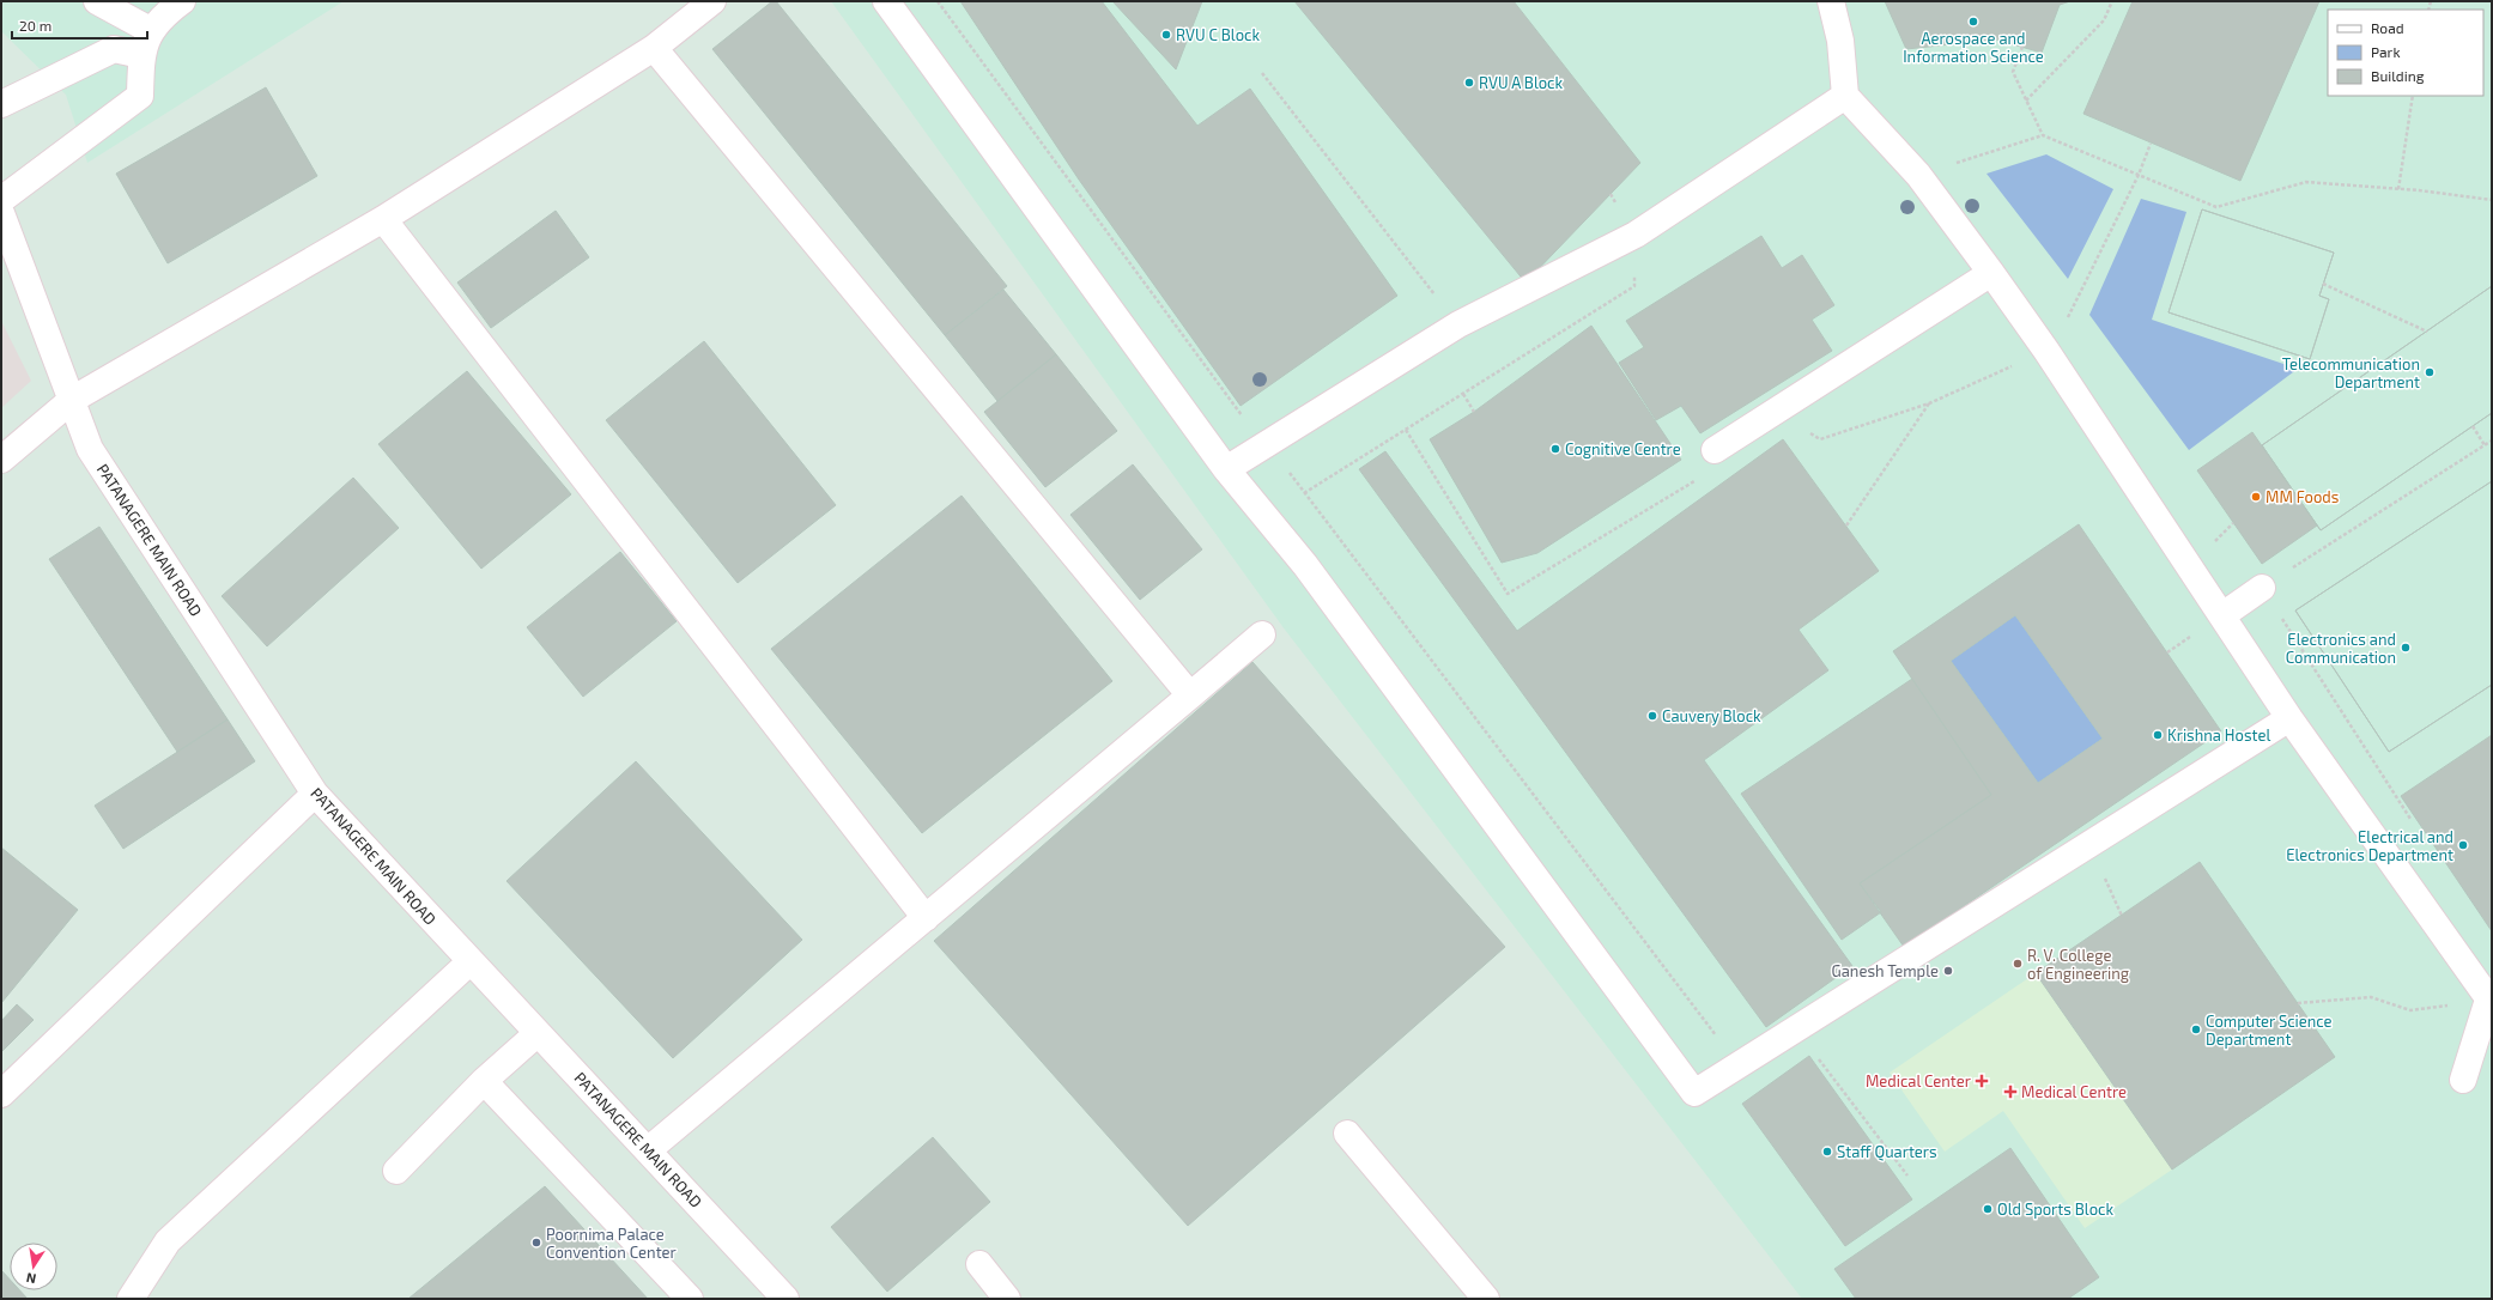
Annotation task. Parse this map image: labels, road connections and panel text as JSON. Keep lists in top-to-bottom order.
{
  "streets": {
    "street": ["PATANAGERE MAIN ROAD"]
  },
  "places": {
    "other": [
      "Aerospace and Information Science",
      "RVU C Block",
      "RVU A Block",
      "Telecommunication Department",
      "Cognitive Centre",
      "MM Foods",
      "Electronics and Communication",
      "Cauvery Block",
      "Krishna Hostel",
      "Electrical and Electronics Department",
      "R. V. College of Engineering",
      "Ganesh Temple",
      "Computer Science Department",
      "Staff Quarters",
      "Old Sports Block",
      "Poornima Palace Convention Center"
    ],
    "health": ["Medical Center", "Medical Centre"]
  },
  "legend": ["Road", "Park", "Building"],
  "scale_bar": "20 m",
  "north": "bottom"
}
